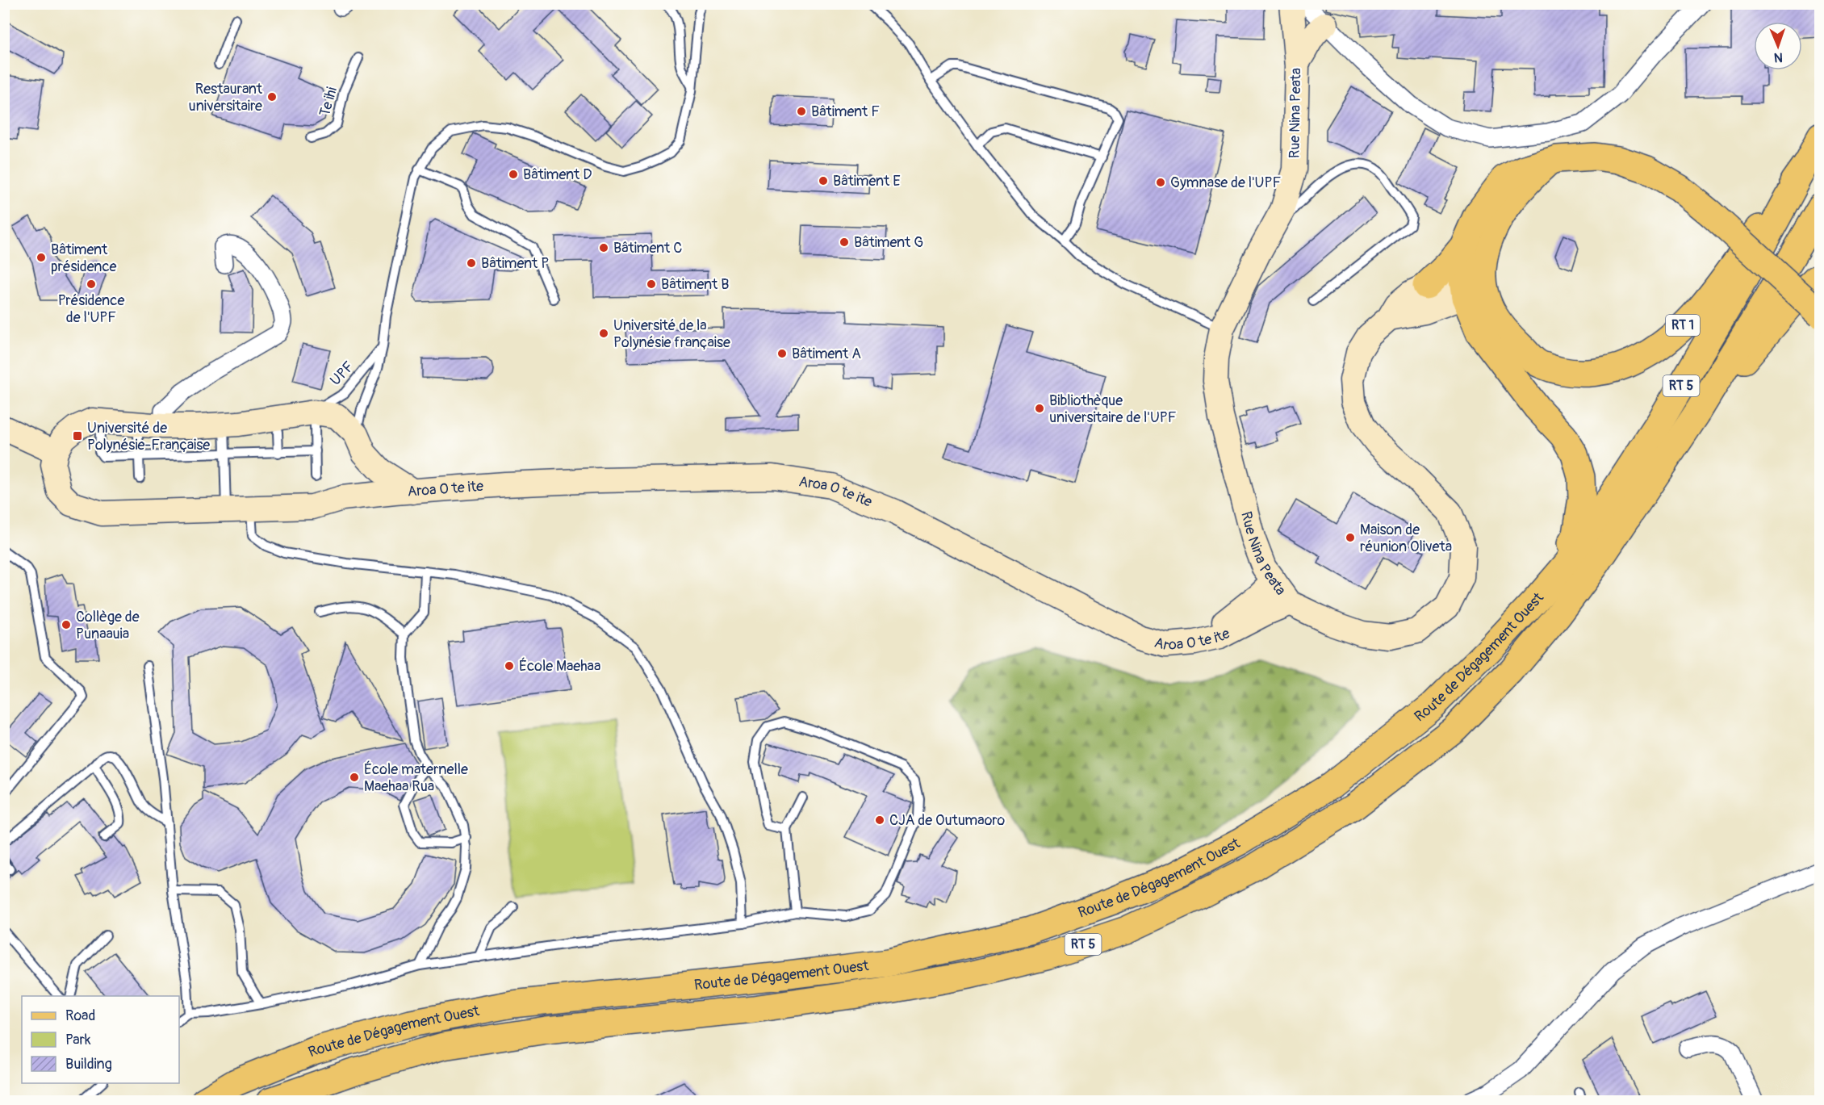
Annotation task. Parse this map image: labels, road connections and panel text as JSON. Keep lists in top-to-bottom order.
{
  "streets": {
    "main road": [
      "Rue Nina Peata",
      "RT 1",
      "RT 5",
      "Aroa O te ite",
      "Route de Dégagement Ouest"
    ],
    "lane": ["Te ihi", "UPF"]
  },
  "crossings": [
    ["Rue Nina Peata", "Aroa O te ite"],
    ["RT 1", "Route de Dégagement Ouest"]
  ],
  "places": {
    "other": [
      "Restaurant universitaire",
      "Bâtiment F",
      "Bâtiment D",
      "Bâtiment E",
      "Gymnase de l'UPF",
      "Bâtiment G",
      "Bâtiment C",
      "Bâtiment présidence",
      "Bâtiment P",
      "Présidence de l'UPF",
      "Bâtiment B",
      "Université de la Polynésie française",
      "Bâtiment A",
      "Bibliothèque universitaire de l'UPF",
      "Maison de réunion Oliveta",
      "Collège de Punaauia",
      "École Maehaa",
      "École maternelle Maehaa Rua",
      "CJA de Outumaoro"
    ],
    "transit": ["Université de Polynésie-Française"]
  },
  "legend": ["Road", "Park", "Building"],
  "north": "bottom"
}
